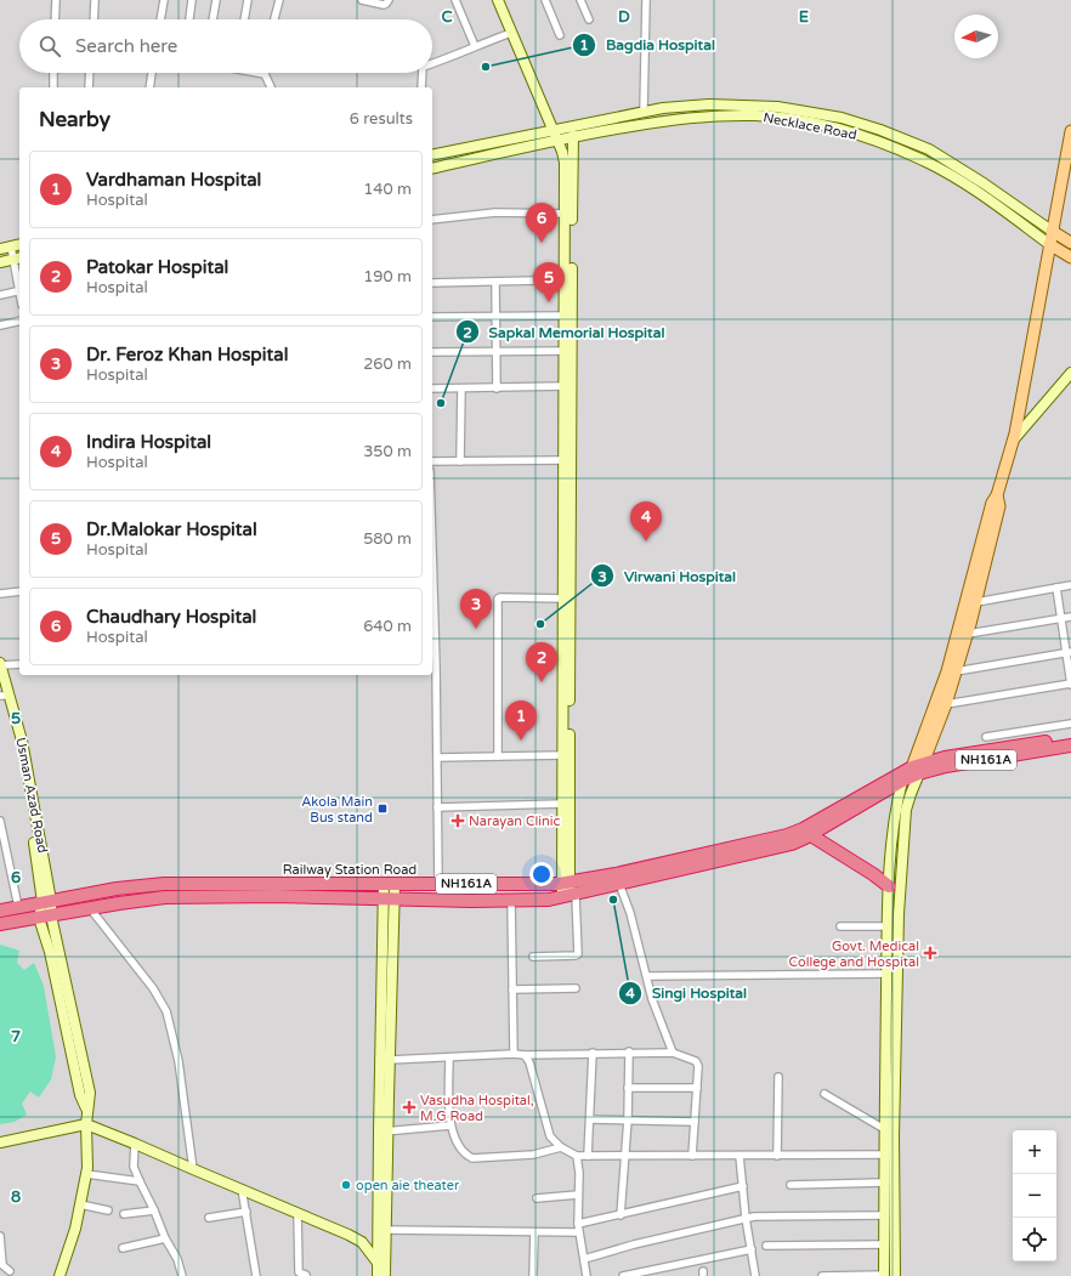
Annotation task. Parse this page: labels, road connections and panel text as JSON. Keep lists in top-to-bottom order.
{
  "streets": {
    "highway": ["NH161A", "Railway Station Road"],
    "main road": ["Necklace Road", "Usman Azad Road"]
  },
  "crossings": [
    ["NH161A", "Railway Station Road"],
    ["Usman Azad Road", "Railway Station Road"]
  ],
  "places": {
    "other": [
      "Bagdia Hospital",
      "Sapkal Memorial Hospital",
      "Virwani Hospital",
      "Singi Hospital",
      "open aie theater"
    ],
    "transit": ["Akola Main Bus stand"],
    "health": ["Narayan Clinic", "Govt. Medical College and Hospital", "Vasudha Hospital, M.G Road"]
  },
  "north": "left",
  "page": {
    "search": "Search here",
    "heading": ["Nearby", "6 results"],
    "list": [
      {
        "mark": "1",
        "name": "Vardhaman Hospital",
        "note": "Hospital",
        "value": "140 m"
      },
      {
        "mark": "2",
        "name": "Patokar Hospital",
        "note": "Hospital",
        "value": "190 m"
      },
      {
        "mark": "3",
        "name": "Dr. Feroz Khan Hospital",
        "note": "Hospital",
        "value": "260 m"
      },
      {
        "mark": "4",
        "name": "Indira Hospital",
        "note": "Hospital",
        "value": "350 m"
      },
      {
        "mark": "5",
        "name": "Dr.Malokar Hospital",
        "note": "Hospital",
        "value": "580 m"
      },
      {
        "mark": "6",
        "name": "Chaudhary Hospital",
        "note": "Hospital",
        "value": "640 m"
      }
    ],
    "pins": [
      "6",
      "5",
      "4",
      "3",
      "2",
      "1"
    ],
    "map_buttons": ["+", "−"]
  },
  "grid": {
    "columns": ["C", "D", "E"],
    "rows": [
      "5",
      "6",
      "7",
      "8"
    ]
  }
}
